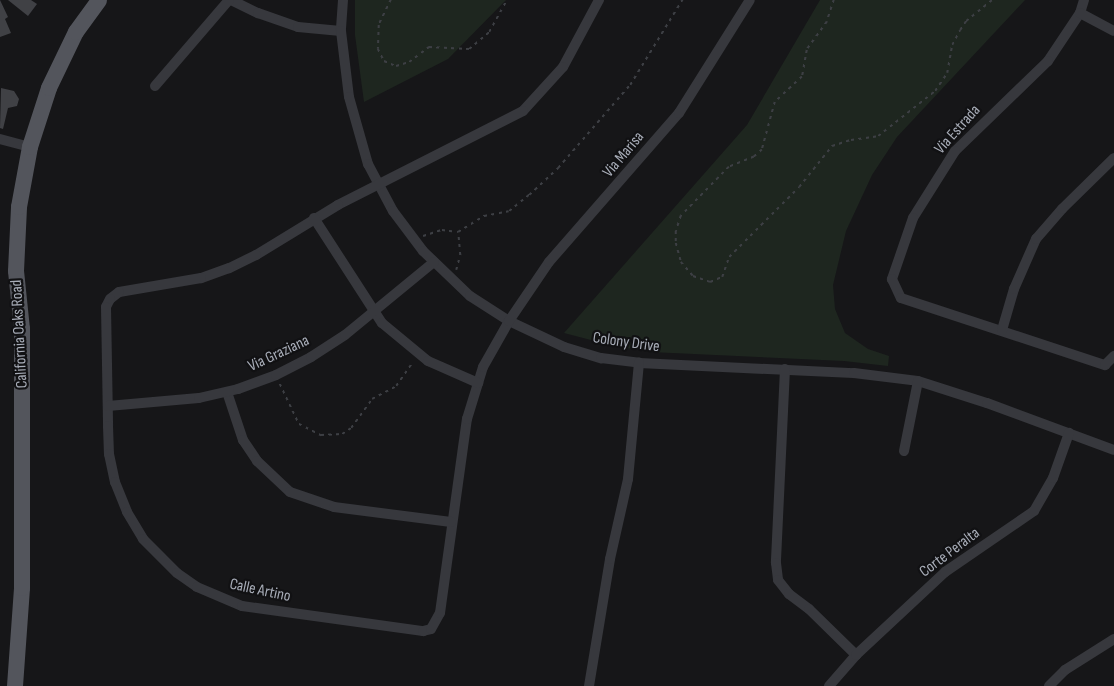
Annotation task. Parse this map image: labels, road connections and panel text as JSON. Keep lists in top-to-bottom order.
{
  "streets": {
    "main road": ["California Oaks Road"],
    "street": [
      "Via Estrada",
      "Via Marisa",
      "Colony Drive",
      "Via Graziana",
      "Corte Peralta",
      "Calle Artino"
    ]
  },
  "crossings": [
    ["Via Marisa", "Colony Drive"],
    ["Via Marisa", "Calle Artino"],
    ["Colony Drive", "Via Graziana"],
    ["Colony Drive", "Corte Peralta"],
    ["Via Graziana", "Calle Artino"]
  ]
}
